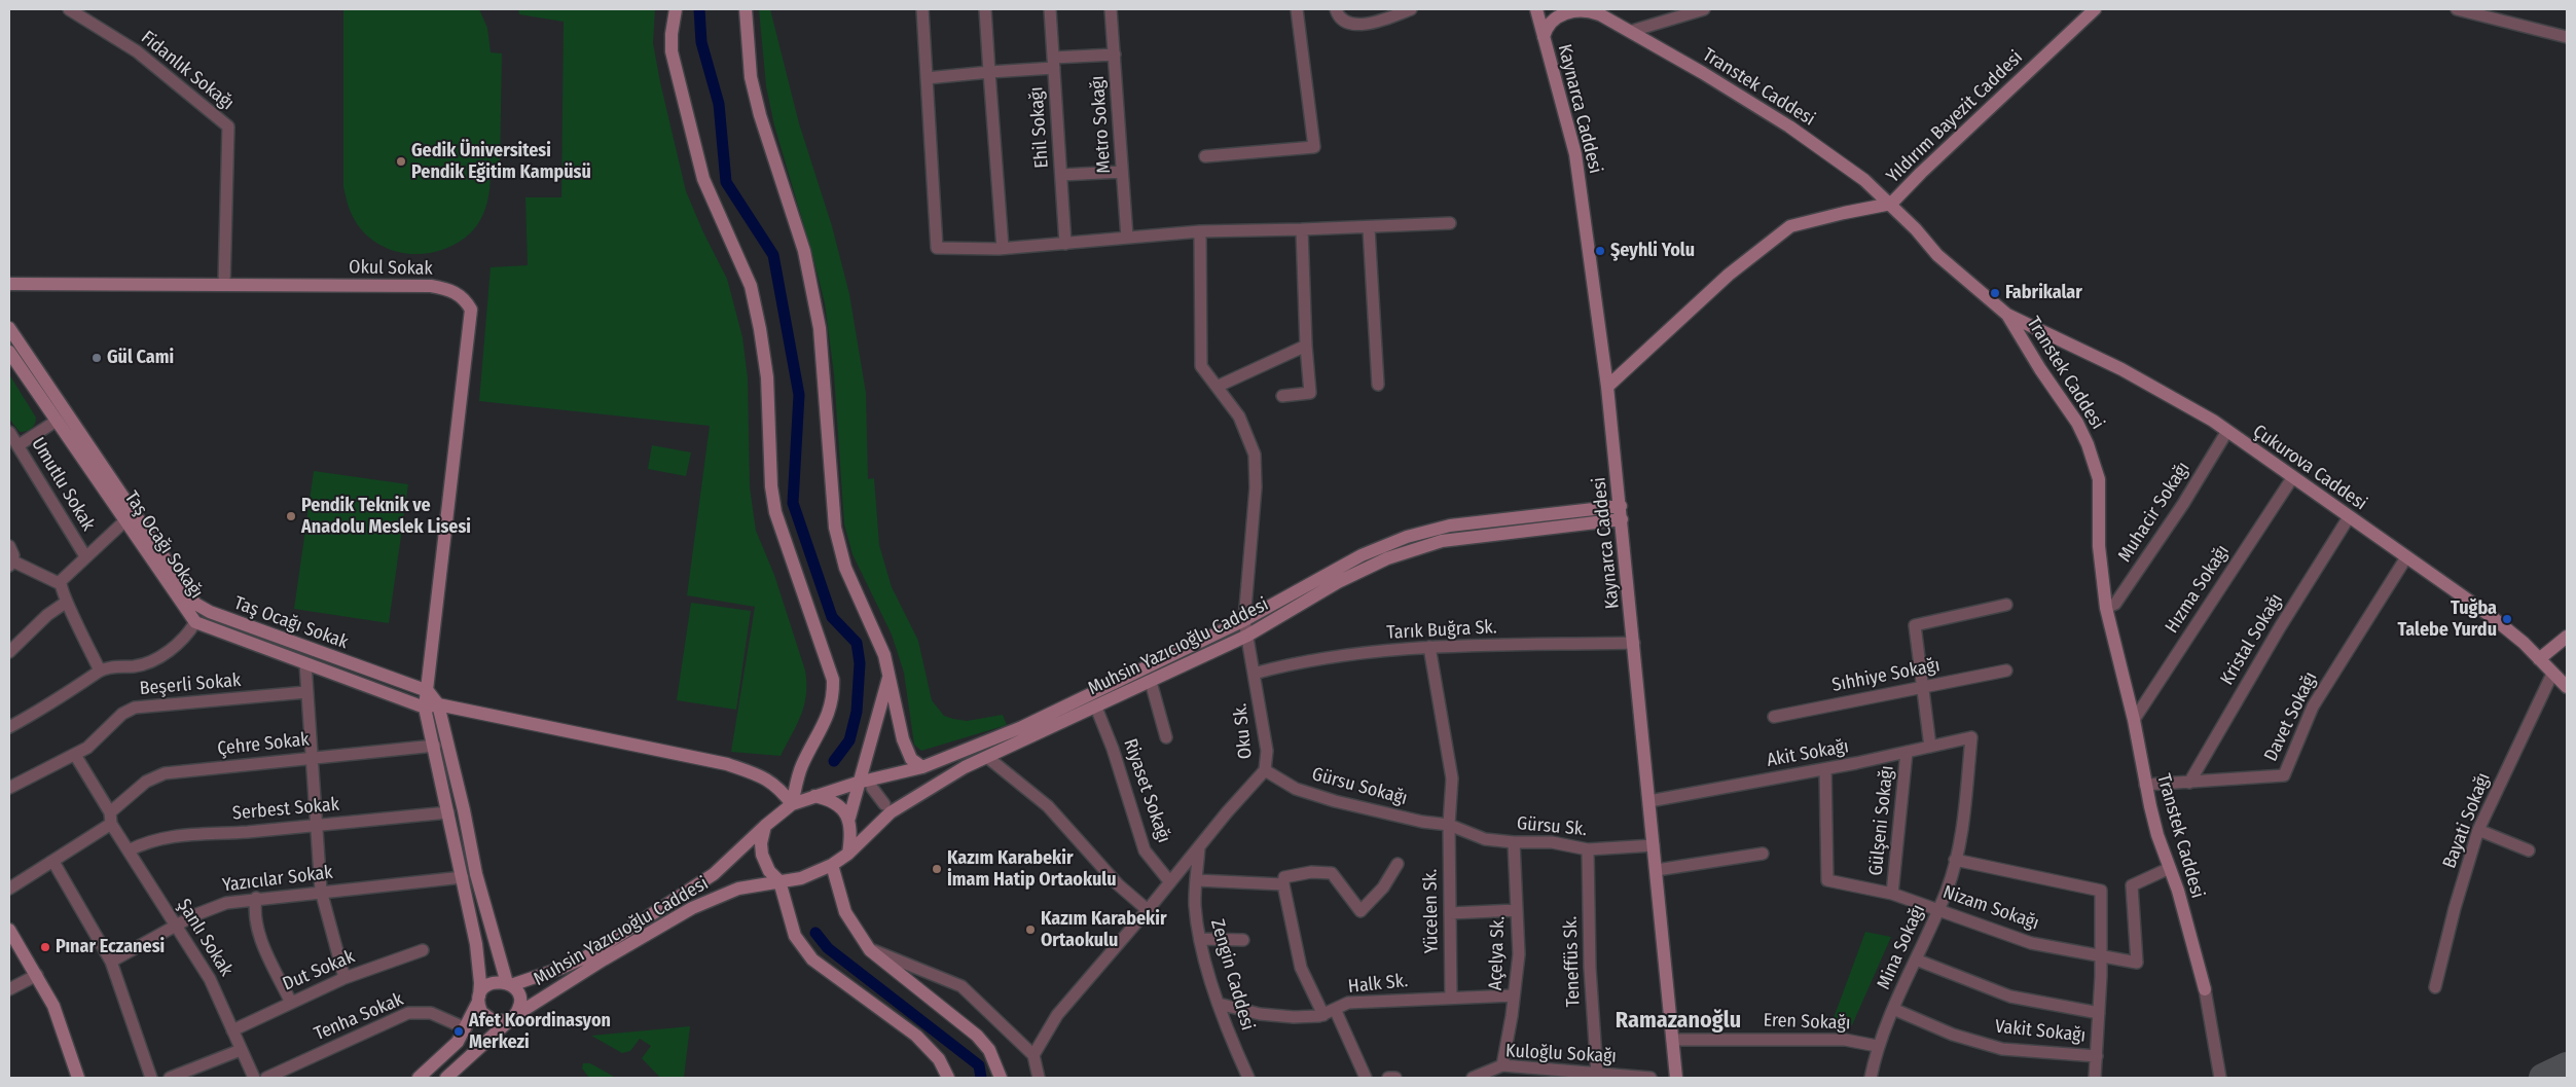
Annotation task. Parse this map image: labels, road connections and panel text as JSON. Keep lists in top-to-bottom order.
{
  "streets": {
    "street": [
      "Fidanlık Sokağı",
      "Transtek Caddesi",
      "Kaynarca Caddesi",
      "Yıldırım Bayezit Caddesi",
      "Metro Sokağı",
      "Ehil Sokağı",
      "Okul Sokak",
      "Çukurova Caddesi",
      "Umutlu Sokak",
      "Muhacir Sokağı",
      "Taş Ocağı Sokağı",
      "Hızma Sokağı",
      "Taş Ocağı Sokak",
      "Tarık Buğra Sk.",
      "Kristal Sokağı",
      "Muhsin Yazıcıoğlu Caddesi",
      "Sıhhiye Sokağı",
      "Beşerli Sokak",
      "Davet Sokağı",
      "Oku Sk.",
      "Çehre Sokak",
      "Akit Sokağı",
      "Gürsu Sokağı",
      "Riyaset Sokağı",
      "Serbest Sokak",
      "Gülşeni Sokağı",
      "Bayati Sokağı",
      "Gürsu Sk.",
      "Yazıcılar Sokak",
      "Nizam Sokağı",
      "Yücelen Sk.",
      "Şanlı Sokak",
      "Mina Sokağı",
      "Açelya Sk.",
      "Teneffüs Sk.",
      "Dut Sokak",
      "Zengin Caddesi",
      "Halk Sk.",
      "Tenha Sokak",
      "Eren Sokağı",
      "Vakit Sokağı",
      "Kuloğlu Sokağı"
    ]
  },
  "crossings": [
    ["Fidanlık Sokağı", "Okul Sokak"],
    ["Transtek Caddesi", "Kaynarca Caddesi"],
    ["Transtek Caddesi", "Yıldırım Bayezit Caddesi"],
    ["Transtek Caddesi", "Çukurova Caddesi"],
    ["Transtek Caddesi", "Muhacir Sokağı"],
    ["Transtek Caddesi", "Hızma Sokağı"],
    ["Transtek Caddesi", "Davet Sokağı"],
    ["Transtek Caddesi", "Nizam Sokağı"],
    ["Kaynarca Caddesi", "Yıldırım Bayezit Caddesi"],
    ["Kaynarca Caddesi", "Tarık Buğra Sk."],
    ["Kaynarca Caddesi", "Muhsin Yazıcıoğlu Caddesi"],
    ["Kaynarca Caddesi", "Akit Sokağı"],
    ["Kaynarca Caddesi", "Gürsu Sk."],
    ["Kaynarca Caddesi", "Eren Sokağı"],
    ["Okul Sokak", "Taş Ocağı Sokak"],
    ["Çukurova Caddesi", "Muhacir Sokağı"],
    ["Çukurova Caddesi", "Hızma Sokağı"],
    ["Çukurova Caddesi", "Kristal Sokağı"],
    ["Çukurova Caddesi", "Davet Sokağı"],
    ["Çukurova Caddesi", "Bayati Sokağı"],
    ["Taş Ocağı Sokağı", "Taş Ocağı Sokak"],
    ["Taş Ocağı Sokağı", "Muhsin Yazıcıoğlu Caddesi"],
    ["Tarık Buğra Sk.", "Oku Sk."],
    ["Tarık Buğra Sk.", "Yücelen Sk."],
    ["Kristal Sokağı", "Davet Sokağı"],
    ["Muhsin Yazıcıoğlu Caddesi", "Oku Sk."],
    ["Muhsin Yazıcıoğlu Caddesi", "Riyaset Sokağı"],
    ["Beşerli Sokak", "Şanlı Sokak"],
    ["Oku Sk.", "Gürsu Sokağı"],
    ["Oku Sk.", "Riyaset Sokağı"],
    ["Oku Sk.", "Zengin Caddesi"],
    ["Çehre Sokak", "Şanlı Sokak"],
    ["Akit Sokağı", "Gülşeni Sokağı"],
    ["Akit Sokağı", "Nizam Sokağı"],
    ["Akit Sokağı", "Mina Sokağı"],
    ["Gürsu Sokağı", "Gürsu Sk."],
    ["Gürsu Sokağı", "Yücelen Sk."],
    ["Serbest Sokak", "Şanlı Sokak"],
    ["Gülşeni Sokağı", "Nizam Sokağı"],
    ["Gürsu Sk.", "Yücelen Sk."],
    ["Gürsu Sk.", "Açelya Sk."],
    ["Gürsu Sk.", "Teneffüs Sk."],
    ["Yazıcılar Sokak", "Şanlı Sokak"],
    ["Nizam Sokağı", "Mina Sokağı"],
    ["Yücelen Sk.", "Halk Sk."],
    ["Şanlı Sokak", "Dut Sokak"],
    ["Mina Sokağı", "Eren Sokağı"],
    ["Mina Sokağı", "Vakit Sokağı"],
    ["Açelya Sk.", "Halk Sk."],
    ["Açelya Sk.", "Kuloğlu Sokağı"],
    ["Teneffüs Sk.", "Kuloğlu Sokağı"],
    ["Zengin Caddesi", "Halk Sk."]
  ],
  "districts": ["Ramazanoğlu"],
  "places": [
    "Gedik Üniversitesi Pendik Eğitim Kampüsü",
    "Şeyhli Yolu",
    "Fabrikalar",
    "Gül Cami",
    "Pendik Teknik ve Anadolu Meslek Lisesi",
    "Tuğba Talebe Yurdu",
    "Kazım Karabekir İmam Hatip Ortaokulu",
    "Kazım Karabekir Ortaokulu",
    "Pınar Eczanesi",
    "Afet Koordinasyon Merkezi"
  ]
}
